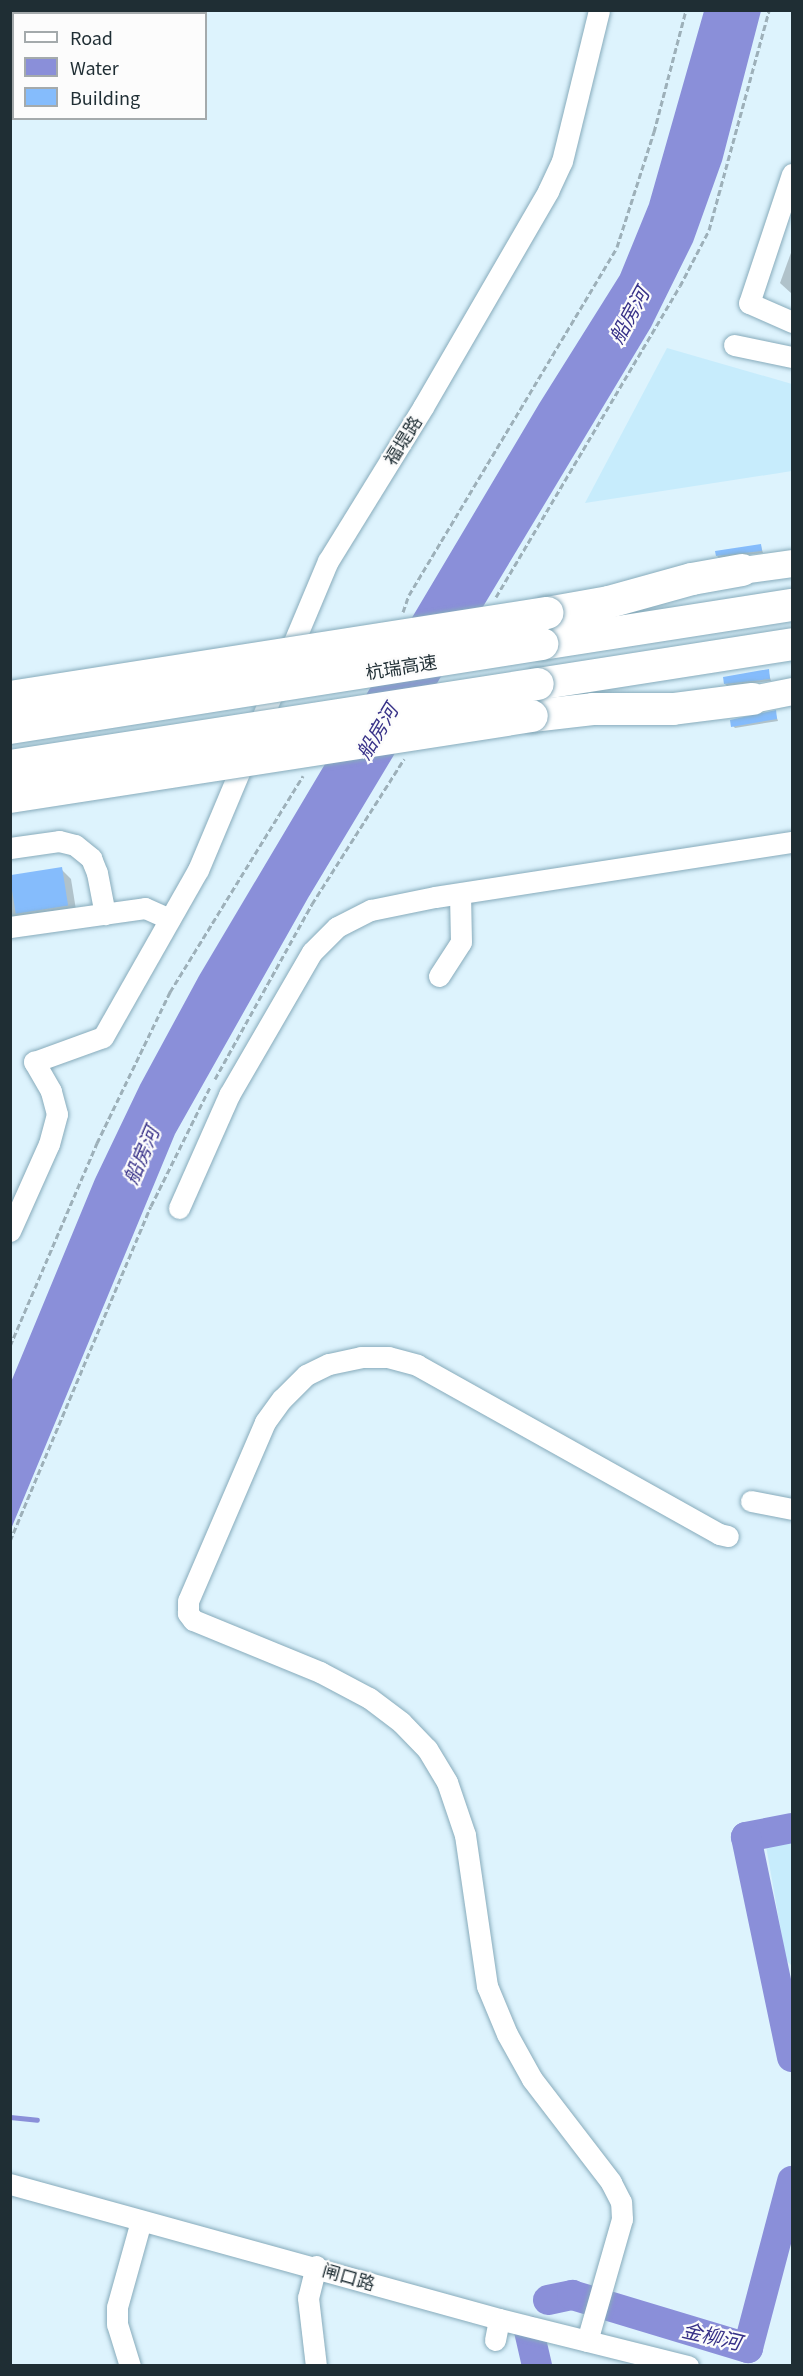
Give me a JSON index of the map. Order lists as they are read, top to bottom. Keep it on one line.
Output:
{"streets":{"highway":["杭瑞高速"],"street":["福堤路","闸口路"]},"water":["船房河","金柳河"],"legend":["Road","Water","Building"]}
